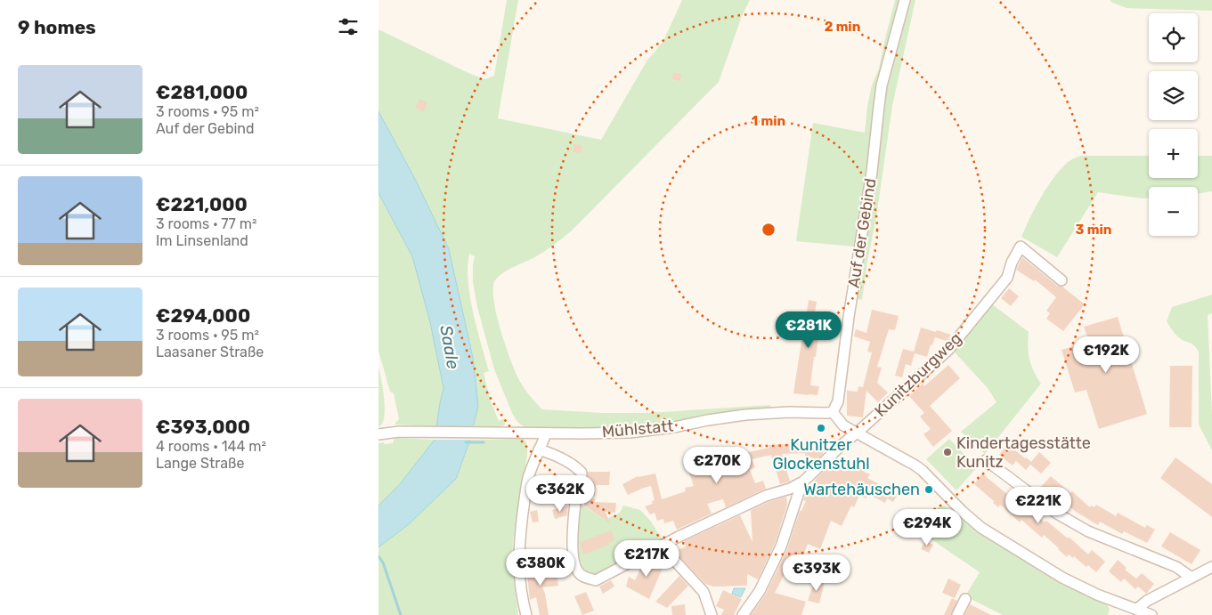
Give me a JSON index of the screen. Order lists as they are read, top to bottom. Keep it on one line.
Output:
{"streets":{"street":["Auf der Gebind","Kunitzburgweg","Mühlstatt"]},"crossings":[["Auf der Gebind","Mühlstatt"]],"water":["Saale"],"places":["Kunitzer Glockenstuhl","Kindertagesstätte Kunitz","Wartehäuschen"],"page":{"heading":"9 homes","map_buttons":["+","−"],"list":[{"name":"€281,000","note":"3 rooms · 95 m² · Auf der Gebind"},{"name":"€221,000","note":"3 rooms · 77 m² · Im Linsenland"},{"name":"€294,000","note":"3 rooms · 95 m² · Laasaner Straße"},{"name":"€393,000","note":"4 rooms · 144 m² · Lange Straße"}],"price":["€281K","€192K","€270K","€362K","€221K","€294K","€217K","€380K","€393K"]},"rings":["2 min","1 min","3 min"]}
